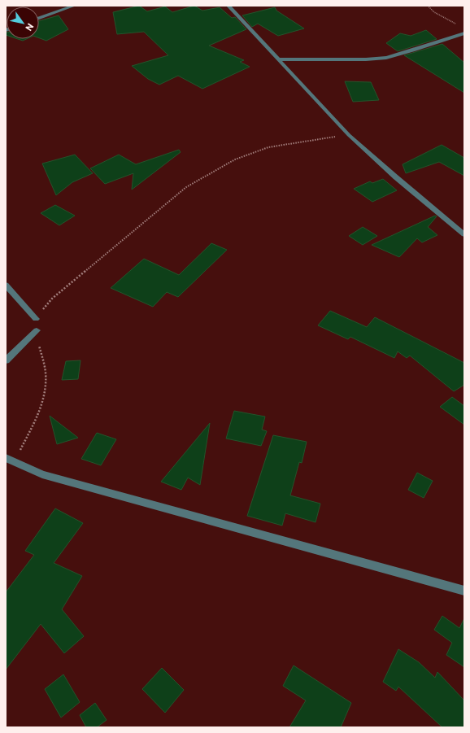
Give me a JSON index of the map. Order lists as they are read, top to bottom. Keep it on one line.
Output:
{"north":"bottom right"}
